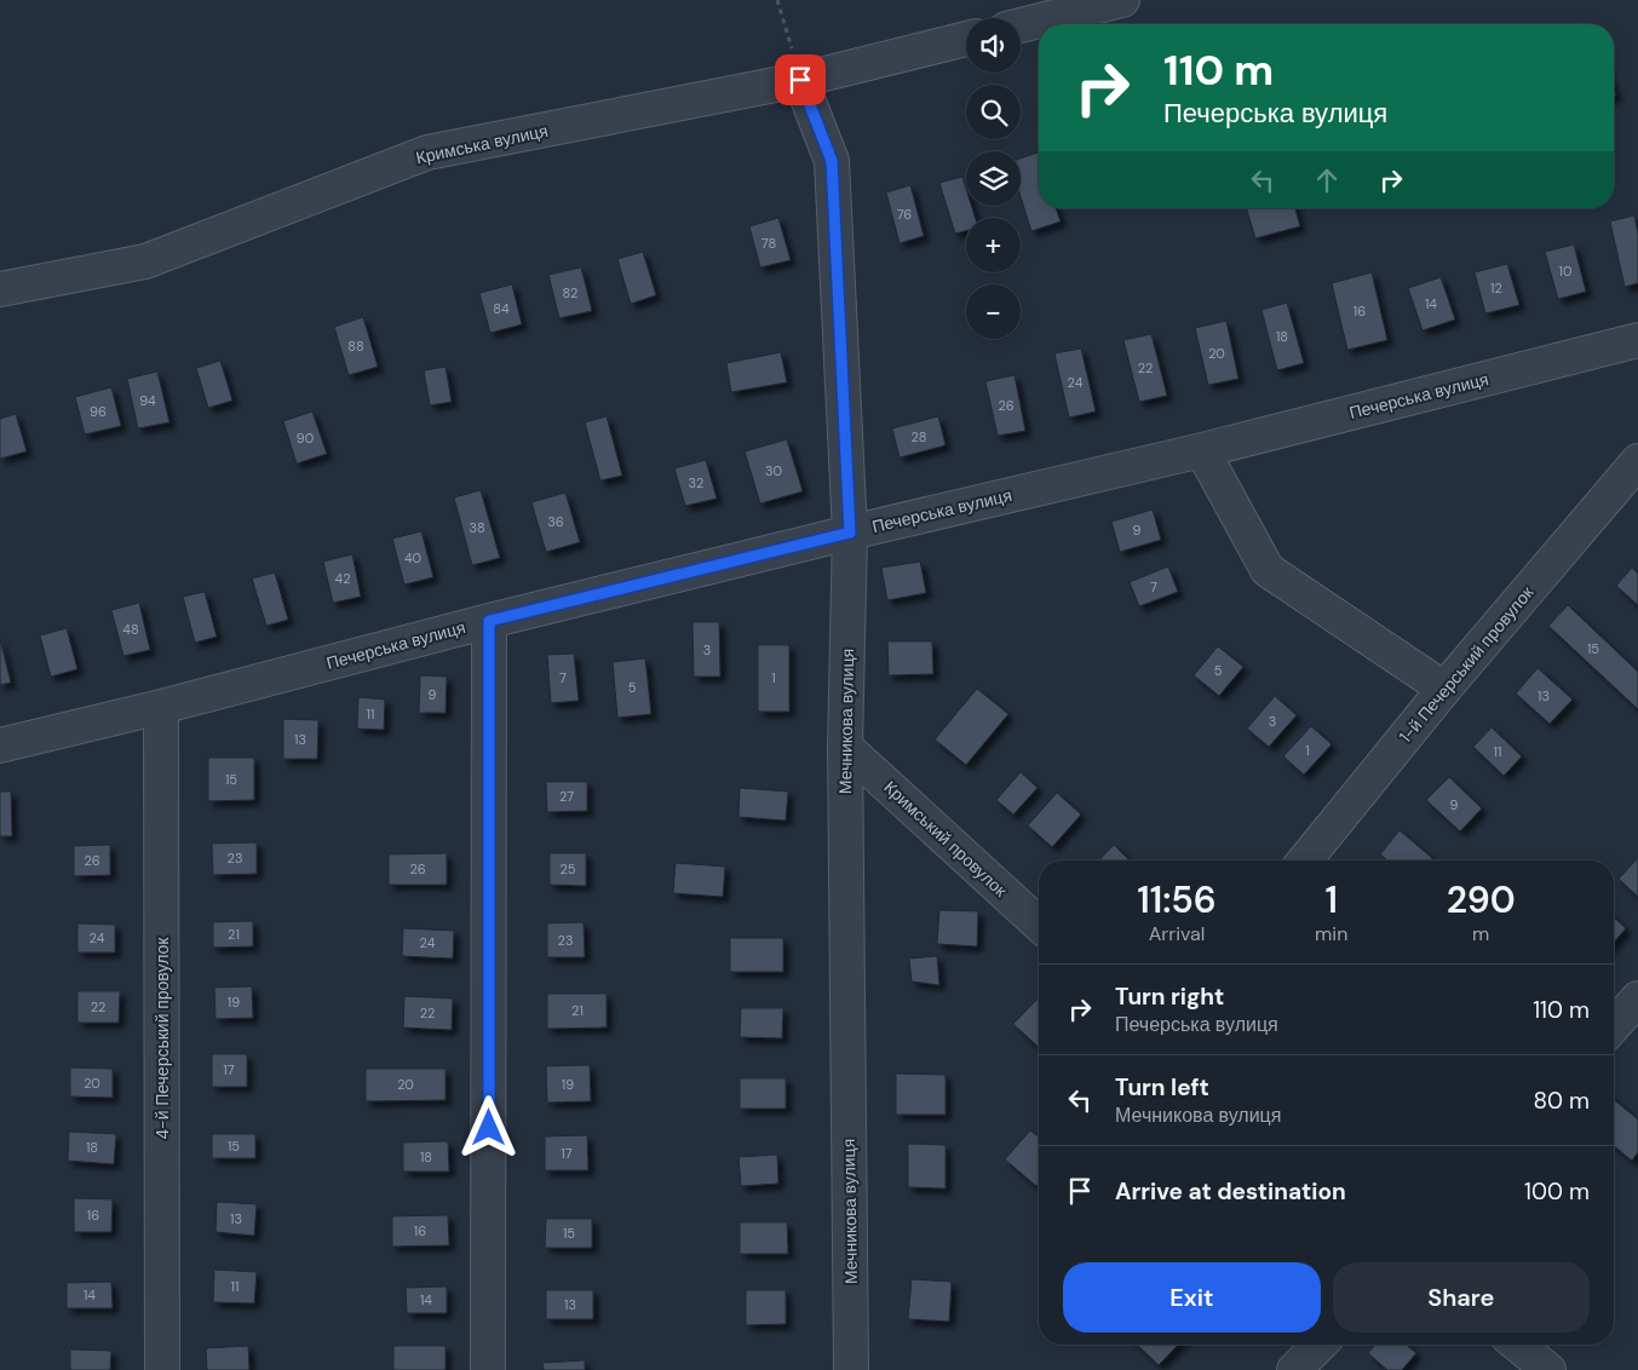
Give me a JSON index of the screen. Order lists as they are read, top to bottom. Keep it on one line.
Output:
{"streets":{"street":["Кримська вулиця","Печерська вулиця","1-й Печерський провулок","Мечникова вулиця","Кримський провулок","4-й Печерський провулок"]},"crossings":[["Кримська вулиця","Мечникова вулиця"],["Печерська вулиця","Мечникова вулиця"],["Печерська вулиця","4-й Печерський провулок"],["Мечникова вулиця","Кримський провулок"]],"house_numbers":["76","78","10","12","82","14","84","16","18","88","20","22","24","94","26","96","28","90","30","32","36","38","9","40","42","7","48","15","3","5","7","1","5","9","13","11","3","13","1","11","15","27","9","23","26","26","25","21","24","23","24","19","22","21","22","17","20","20","19","15","18","17","18","16","13","16","15","11","14","14","13"],"page":{"map_buttons":["+","−"],"turn":["110 m","Печерська вулиця"],"eta":["11:56","Arrival","1","min","290","m"],"list":[{"name":"Turn right","note":"Печерська вулиця","value":"110 m"},{"name":"Turn left","note":"Мечникова вулиця","value":"80 m"},{"name":"Arrive at destination","value":"100 m"}],"buttons":["Exit","Share"]}}
